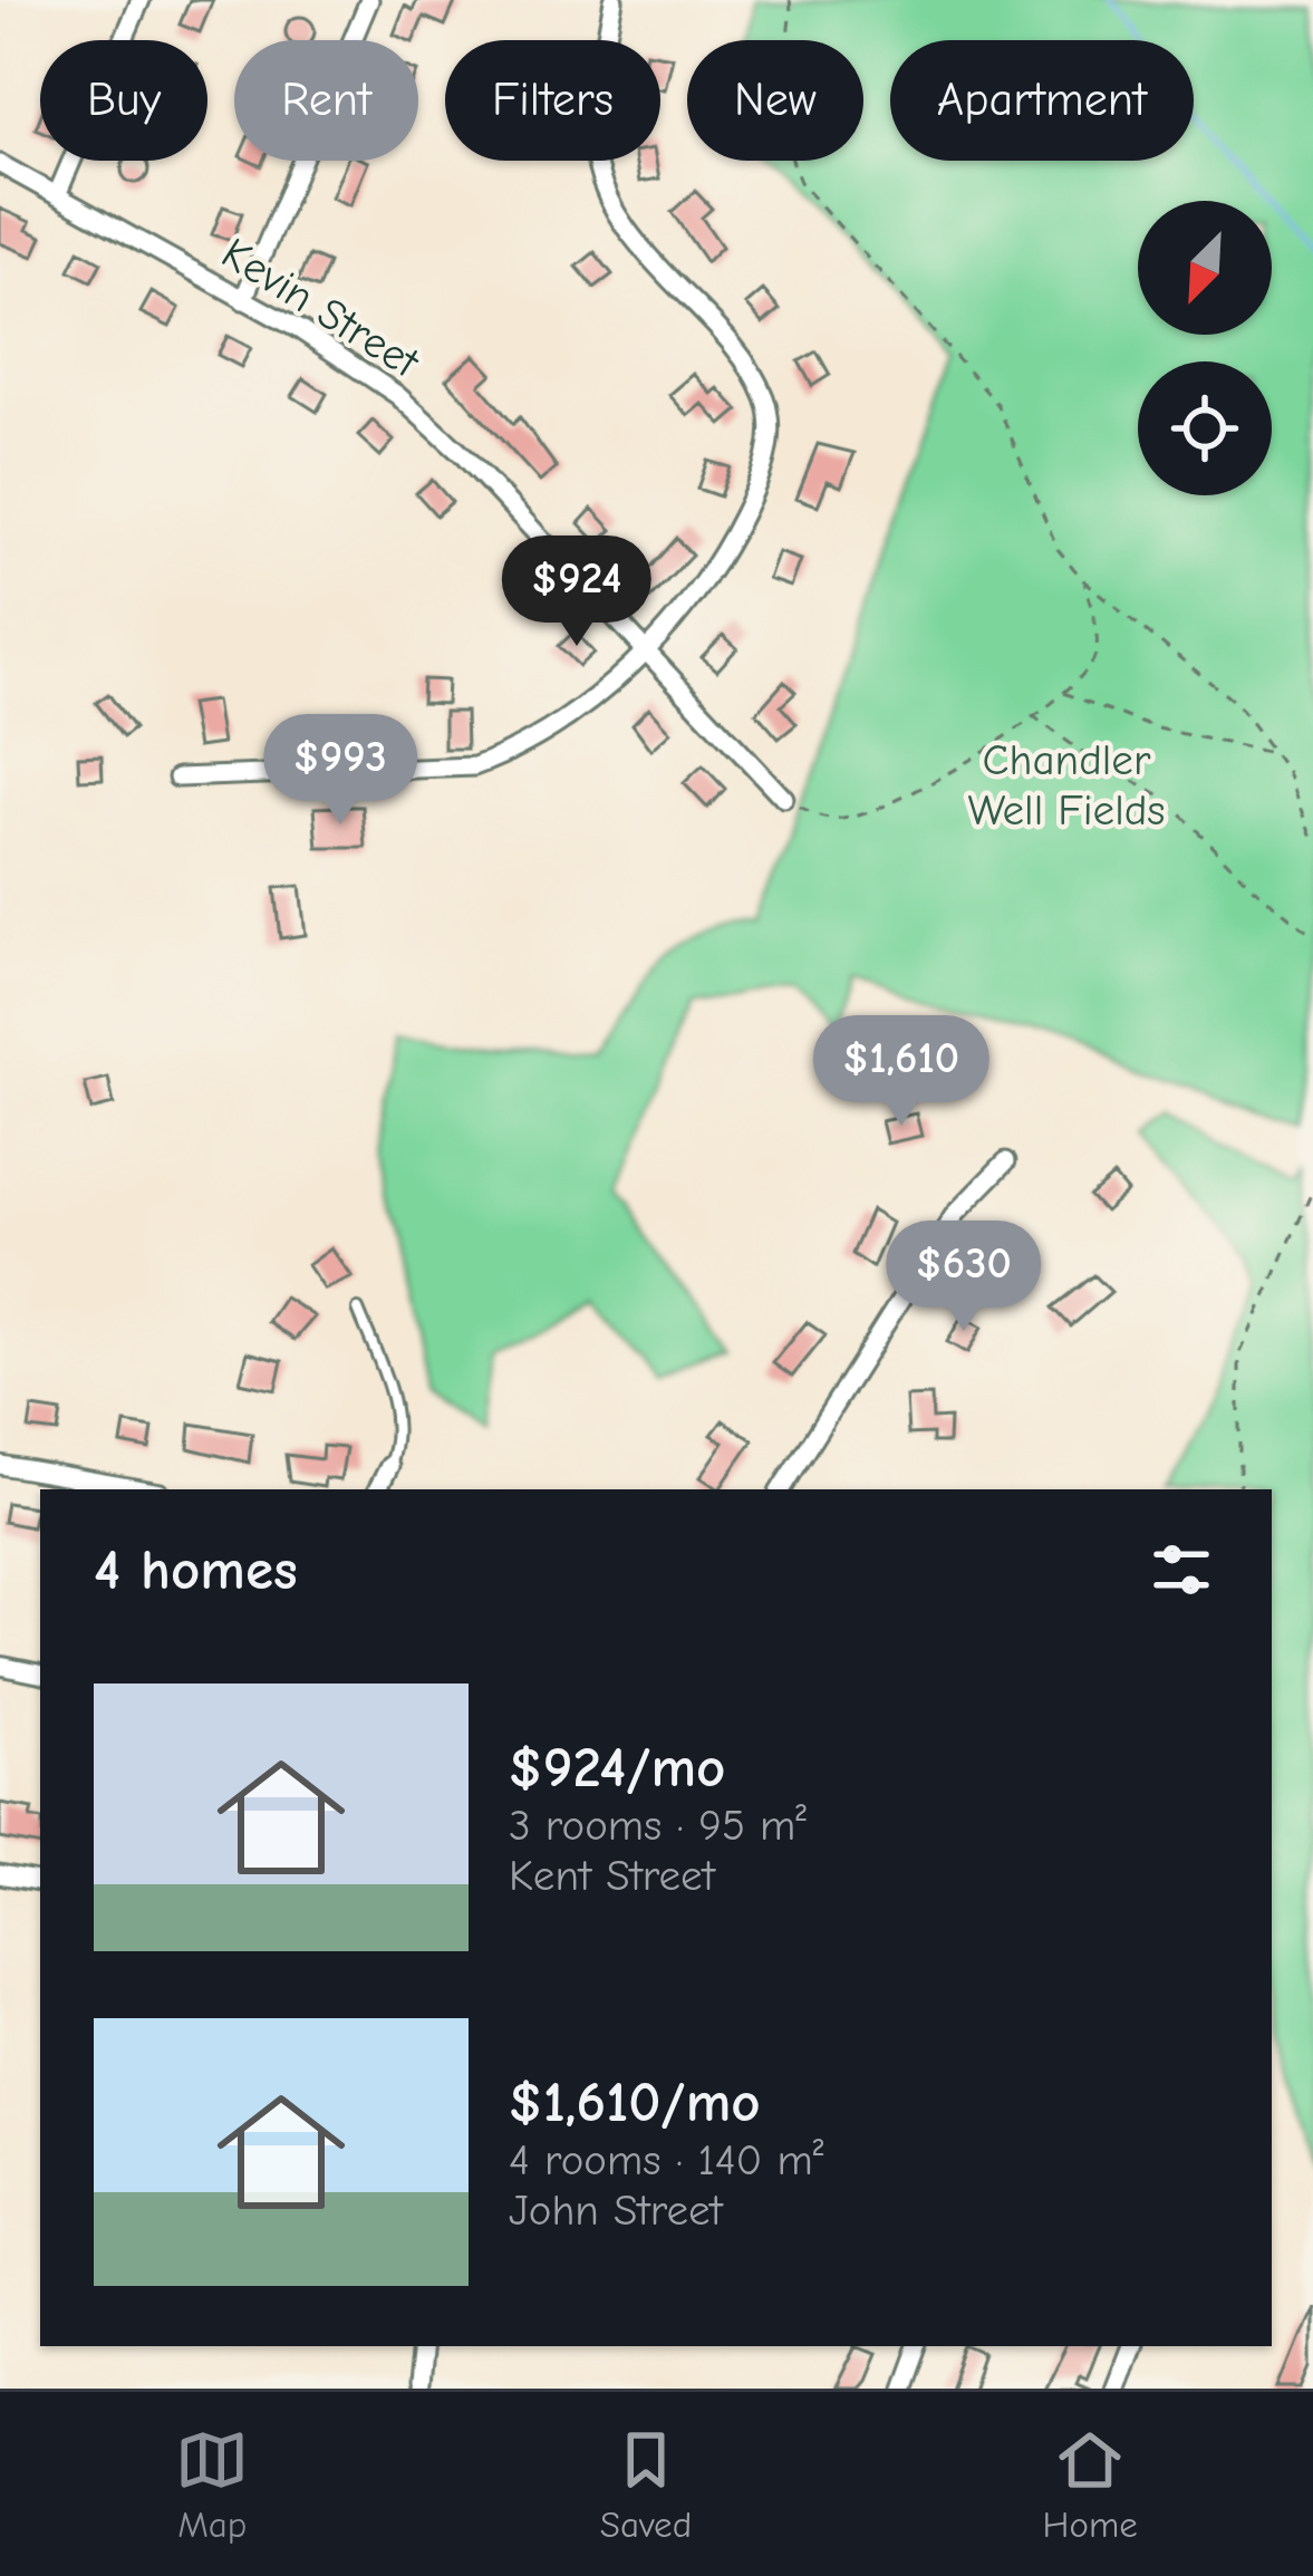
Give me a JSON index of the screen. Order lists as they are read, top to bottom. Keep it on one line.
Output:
{"streets":{"street":["Kevin Street"]},"parks":["Chandler Well Fields"],"north":"bottom left","page":{"chip":["Buy","Rent","Filters","New","Apartment"],"price":["$924","$993","$1,610","$630"],"heading":"4 homes","list":[{"name":"$924/mo","note":"3 rooms · 95 m² · Kent Street"},{"name":"$1,610/mo","note":"4 rooms · 140 m² · John Street"}],"tabs":["Map","Saved","Home"]}}
